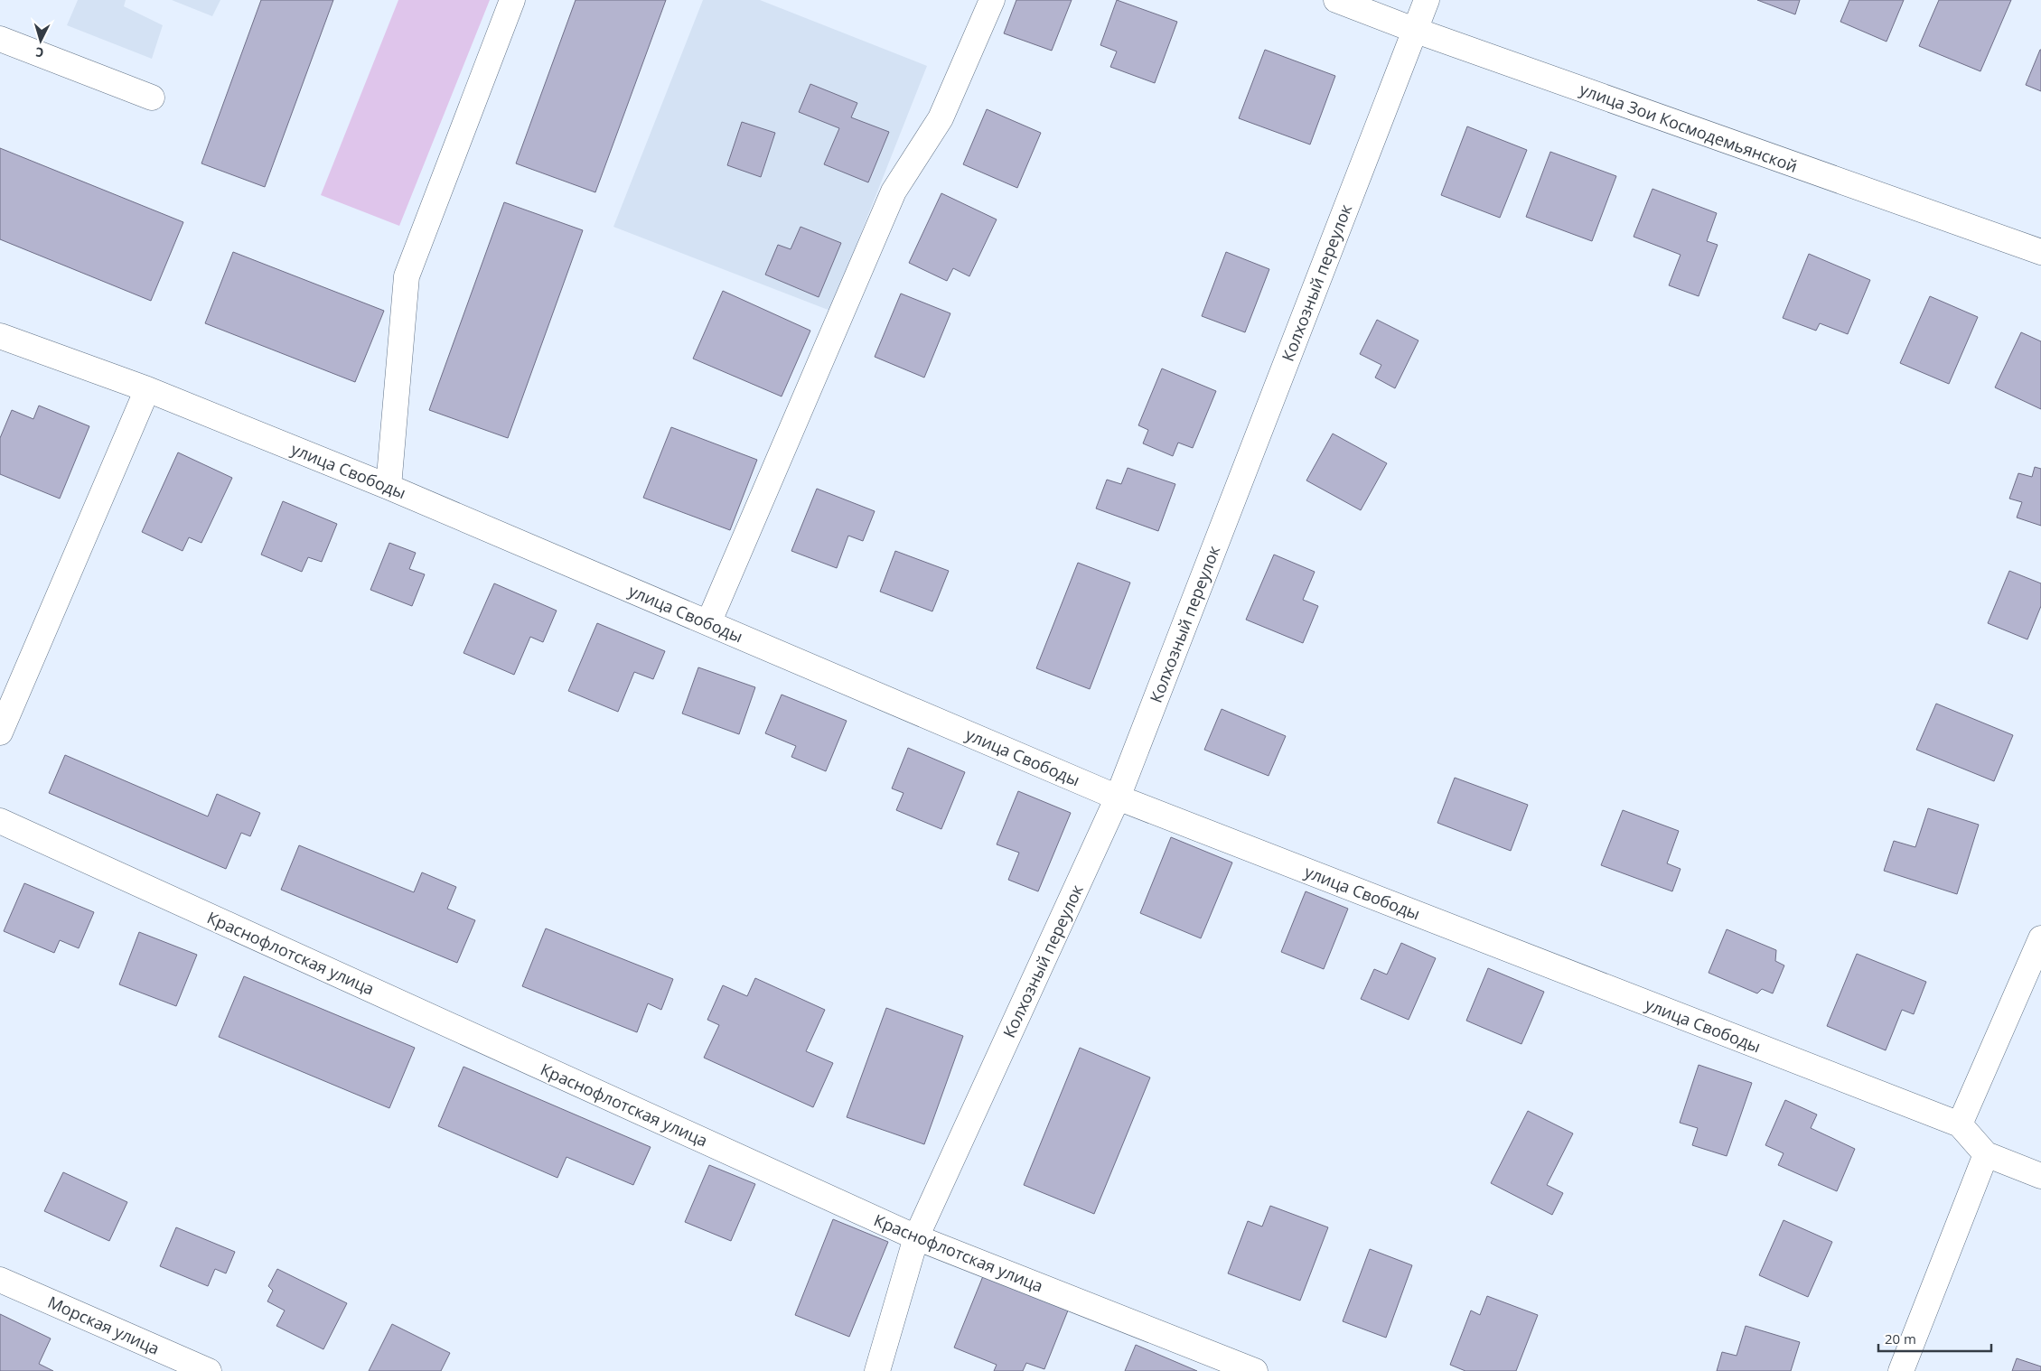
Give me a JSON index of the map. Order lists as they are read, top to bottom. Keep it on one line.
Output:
{"streets":{"street":["улица Зои Космодемьянской","Колхозный переулок","улица Свободы","Краснофлотская улица","Морская улица"]},"crossings":[["улица Зои Космодемьянской","Колхозный переулок"],["Колхозный переулок","улица Свободы"],["Колхозный переулок","Краснофлотская улица"]],"scale_bar":"20 m","north":"bottom"}
